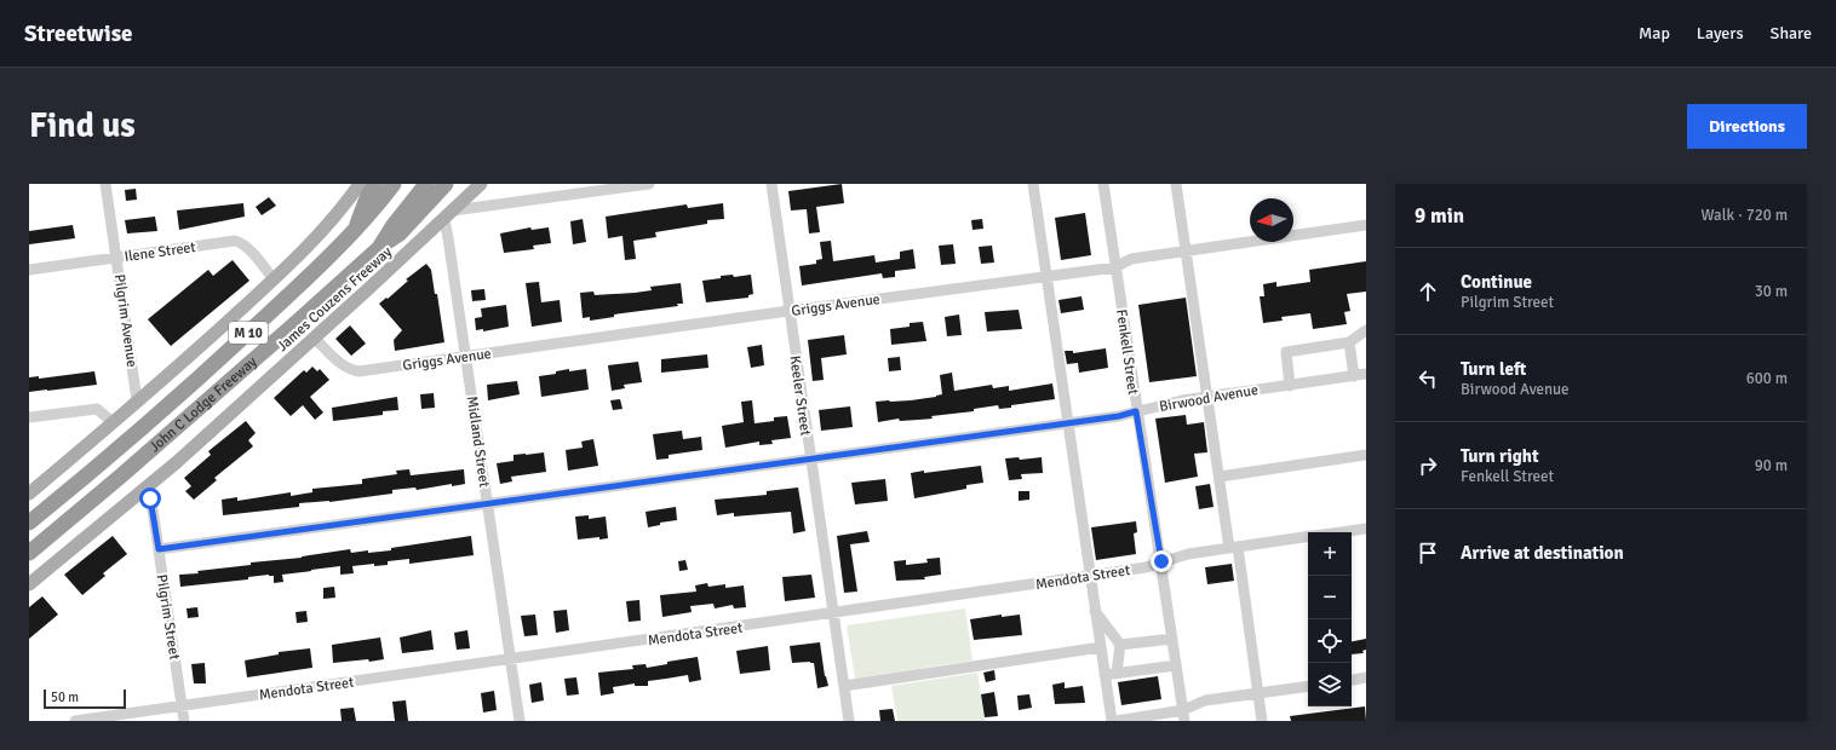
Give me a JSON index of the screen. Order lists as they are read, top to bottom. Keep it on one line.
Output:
{"streets":{"highway":["M 10","John C Lodge Freeway"],"main road":["James Couzens Freeway"],"street":["Ilene Street","Griggs Avenue","Pilgrim Avenue","Fenkell Street","Keeler Street","Birwood Avenue","Midland Street","Mendota Street","Pilgrim Street"]},"crossings":[["Ilene Street","Pilgrim Avenue"],["James Couzens Freeway","Griggs Avenue"],["James Couzens Freeway","Midland Street"],["James Couzens Freeway","Pilgrim Street"],["Griggs Avenue","Fenkell Street"],["Griggs Avenue","Keeler Street"],["Griggs Avenue","Midland Street"],["Fenkell Street","Birwood Avenue"],["Fenkell Street","Mendota Street"],["Keeler Street","Birwood Avenue"],["Keeler Street","Mendota Street"],["Birwood Avenue","Midland Street"],["Birwood Avenue","Pilgrim Street"],["Midland Street","Mendota Street"],["Mendota Street","Pilgrim Street"]],"scale_bar":"50 m","north":"left","page":{"header":"Streetwise","nav":["Map","Layers","Share"],"buttons":"Directions","title":"Find us","heading":["9 min","Walk · 720 m"],"list":[["Continue","Pilgrim Street","30 m"],["Turn left","Birwood Avenue","600 m"],["Turn right","Fenkell Street","90 m"],"Arrive at destination"],"map_buttons":["+","−"],"scale":"50 m"}}
